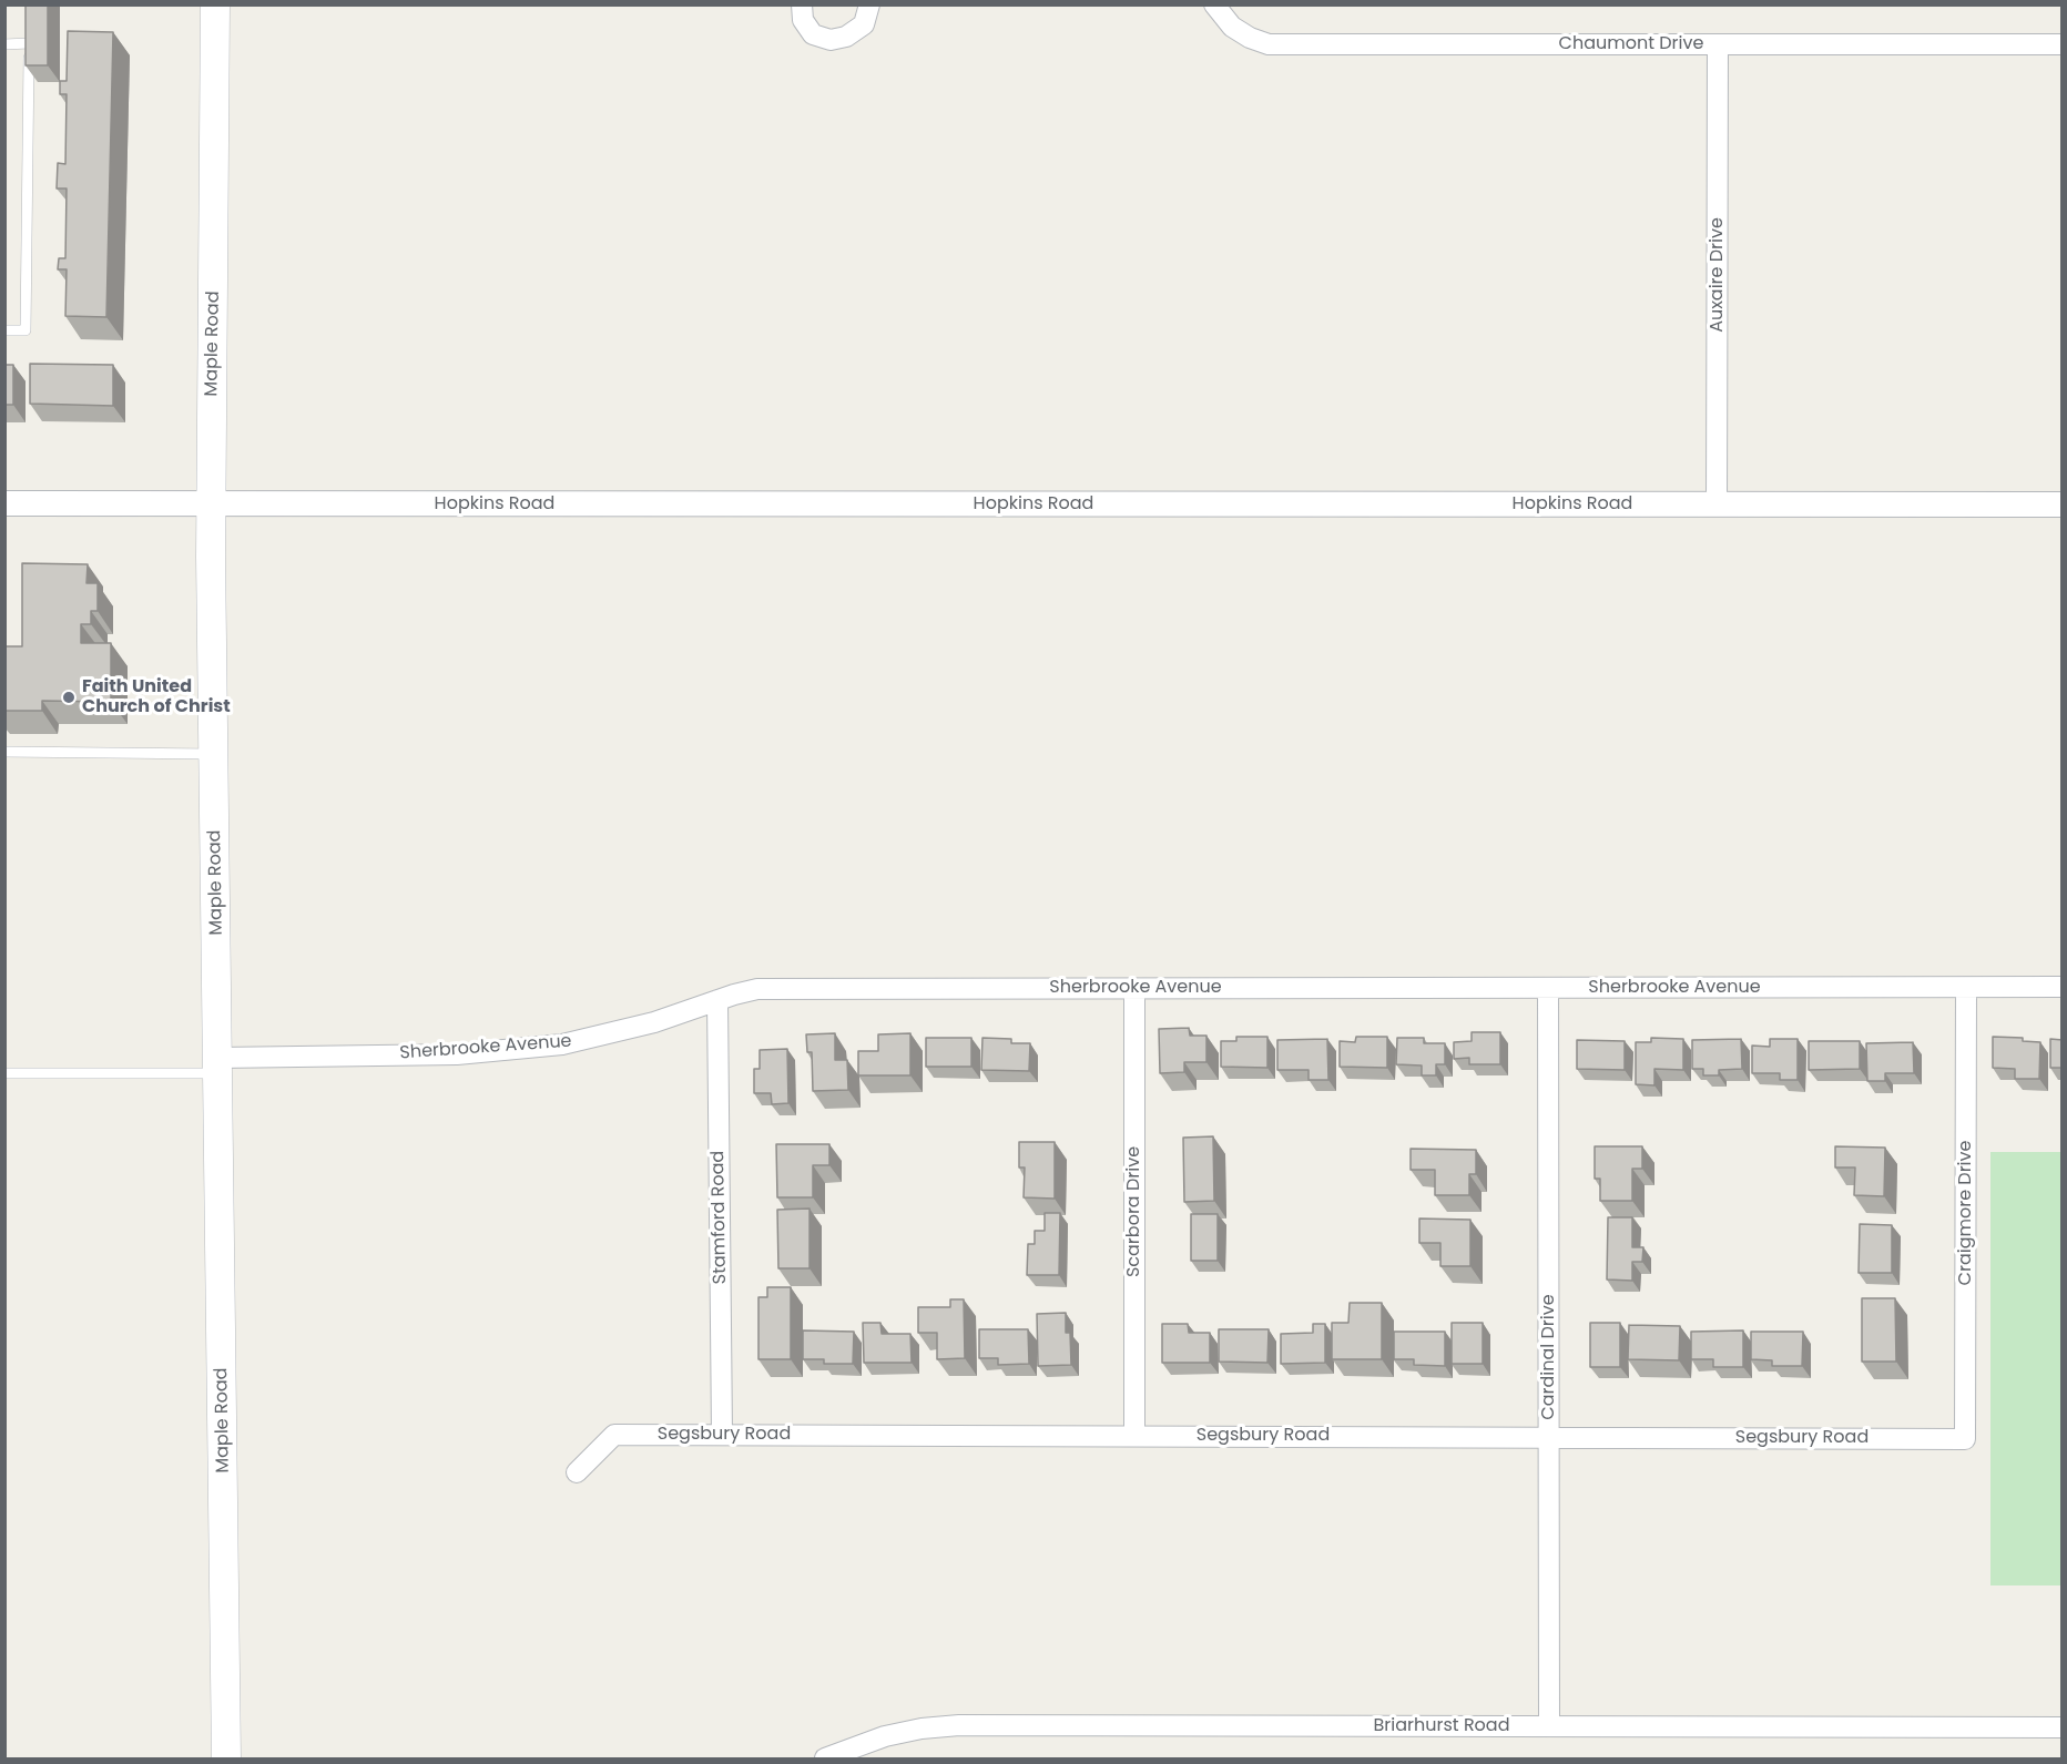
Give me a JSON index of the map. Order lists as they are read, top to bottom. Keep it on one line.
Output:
{"streets":{"main road":["Maple Road"],"street":["Chaumont Drive","Auxaire Drive","Hopkins Road","Sherbrooke Avenue","Scarbora Drive","Craigmore Drive","Stamford Road","Cardinal Drive","Segsbury Road","Briarhurst Road"]},"crossings":[["Chaumont Drive","Auxaire Drive"],["Auxaire Drive","Hopkins Road"],["Maple Road","Hopkins Road"],["Maple Road","Sherbrooke Avenue"],["Sherbrooke Avenue","Scarbora Drive"],["Sherbrooke Avenue","Craigmore Drive"],["Sherbrooke Avenue","Stamford Road"],["Sherbrooke Avenue","Cardinal Drive"],["Scarbora Drive","Segsbury Road"],["Craigmore Drive","Segsbury Road"],["Stamford Road","Segsbury Road"],["Cardinal Drive","Segsbury Road"],["Cardinal Drive","Briarhurst Road"]],"places":["Faith United Church of Christ"]}
